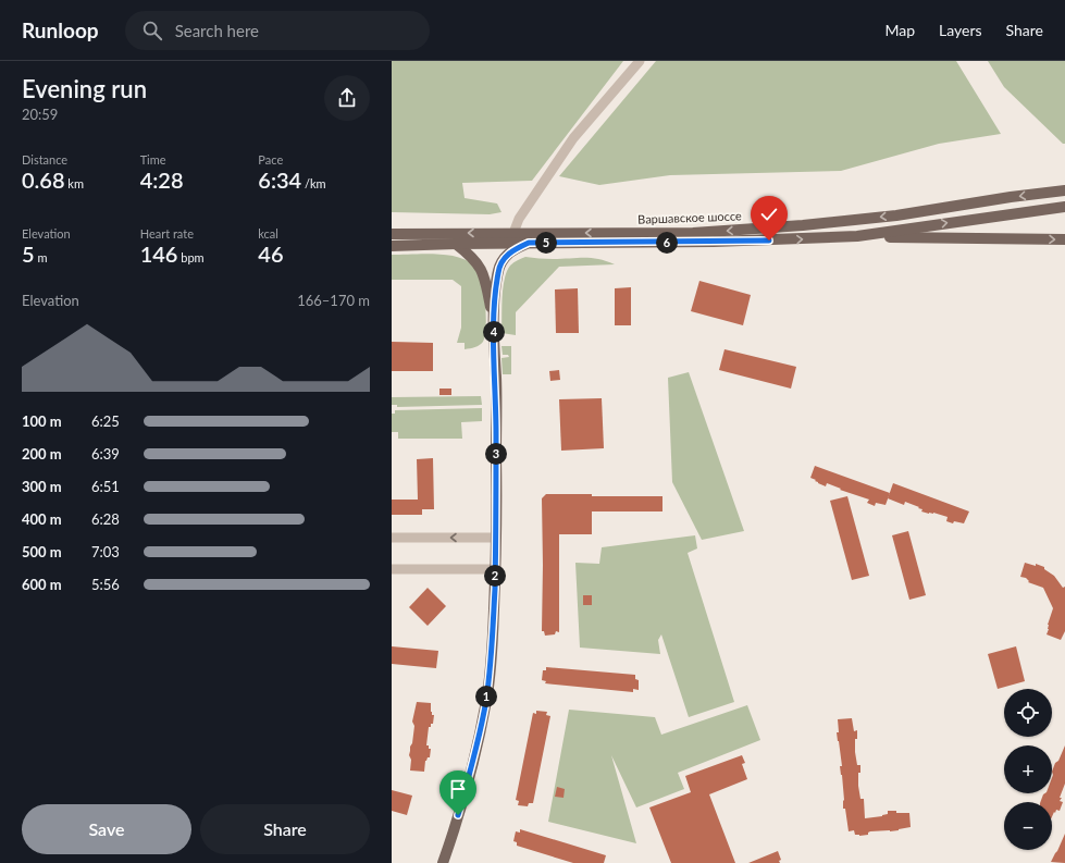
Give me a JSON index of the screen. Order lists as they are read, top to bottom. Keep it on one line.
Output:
{"streets":{"main road":["Варшавское шоссе"]},"page":{"header":"Runloop","search":"Search here","nav":["Map","Layers","Share"],"heading":["Evening run","20:59"],"stats":[["Distance","0.68 km"],["Time","4:28"],["Pace","6:34 /km"],["Elevation","5 m"],["Heart rate","146 bpm"],["kcal","46"]],"pins":["5","6","4","3","2","1"],"chart":["Elevation","166–170 m"],"list":[{"name":"100 m","note":"6:25"},{"name":"200 m","note":"6:39"},{"name":"300 m","note":"6:51"},{"name":"400 m","note":"6:28"},{"name":"500 m","note":"7:03"},{"name":"600 m","note":"5:56"}],"map_buttons":["+","−"],"buttons":["Save","Share"]}}
